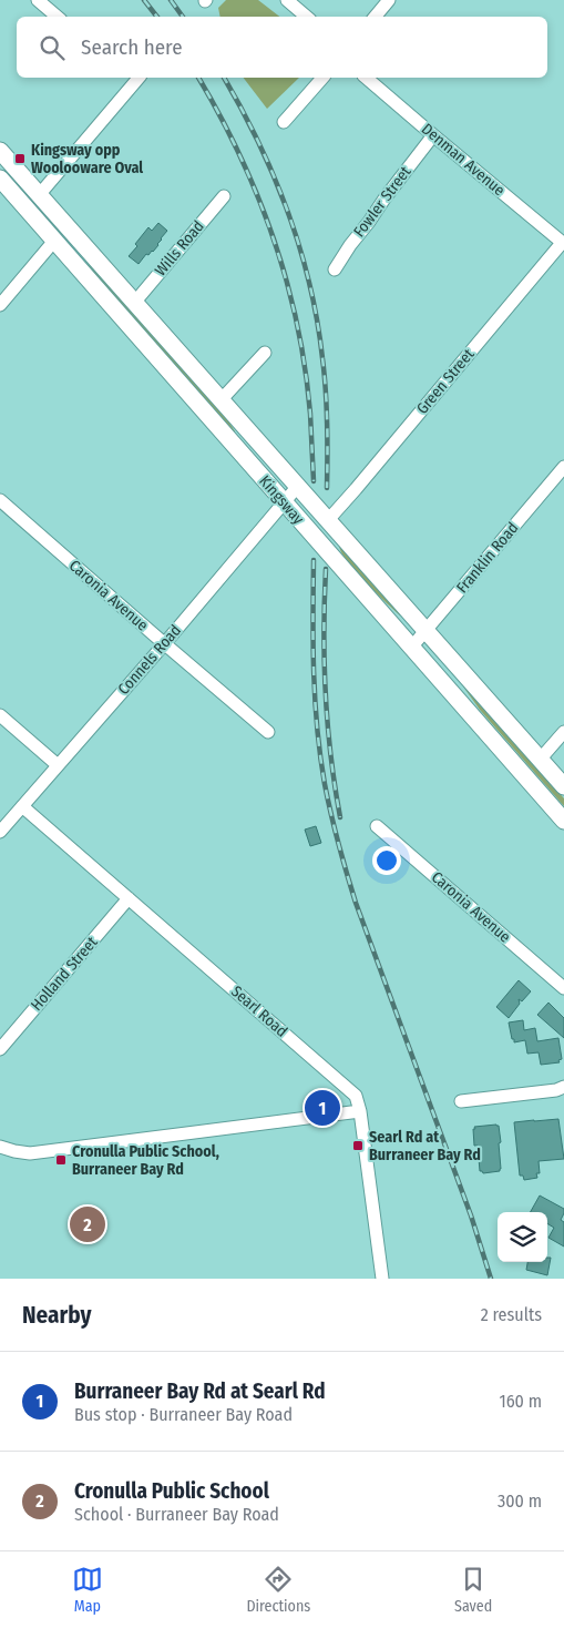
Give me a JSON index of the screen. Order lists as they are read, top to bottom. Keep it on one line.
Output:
{"streets":{"main road":["Kingsway"],"street":["Denman Avenue","Fowler Street","Wills Road","Green Street","Franklin Road","Caronia Avenue","Connels Road","Holland Street","Searl Road"]},"crossings":[["Denman Avenue","Fowler Street"],["Denman Avenue","Green Street"],["Wills Road","Kingsway"],["Green Street","Kingsway"],["Kingsway","Franklin Road"],["Kingsway","Connels Road"],["Caronia Avenue","Connels Road"],["Connels Road","Searl Road"],["Holland Street","Searl Road"]],"places":{"transit":["Kingsway opp Woolooware Oval","Searl Rd at Burraneer Bay Rd","Cronulla Public School, Burraneer Bay Rd"]},"page":{"search":"Search here","pins":["1","2"],"heading":["Nearby","2 results"],"list":[{"mark":"1","name":"Burraneer Bay Rd at Searl Rd","note":"Bus stop · Burraneer Bay Road","value":"160 m"},{"mark":"2","name":"Cronulla Public School","note":"School · Burraneer Bay Road","value":"300 m"}],"nav":["Map","Directions","Saved"]}}
